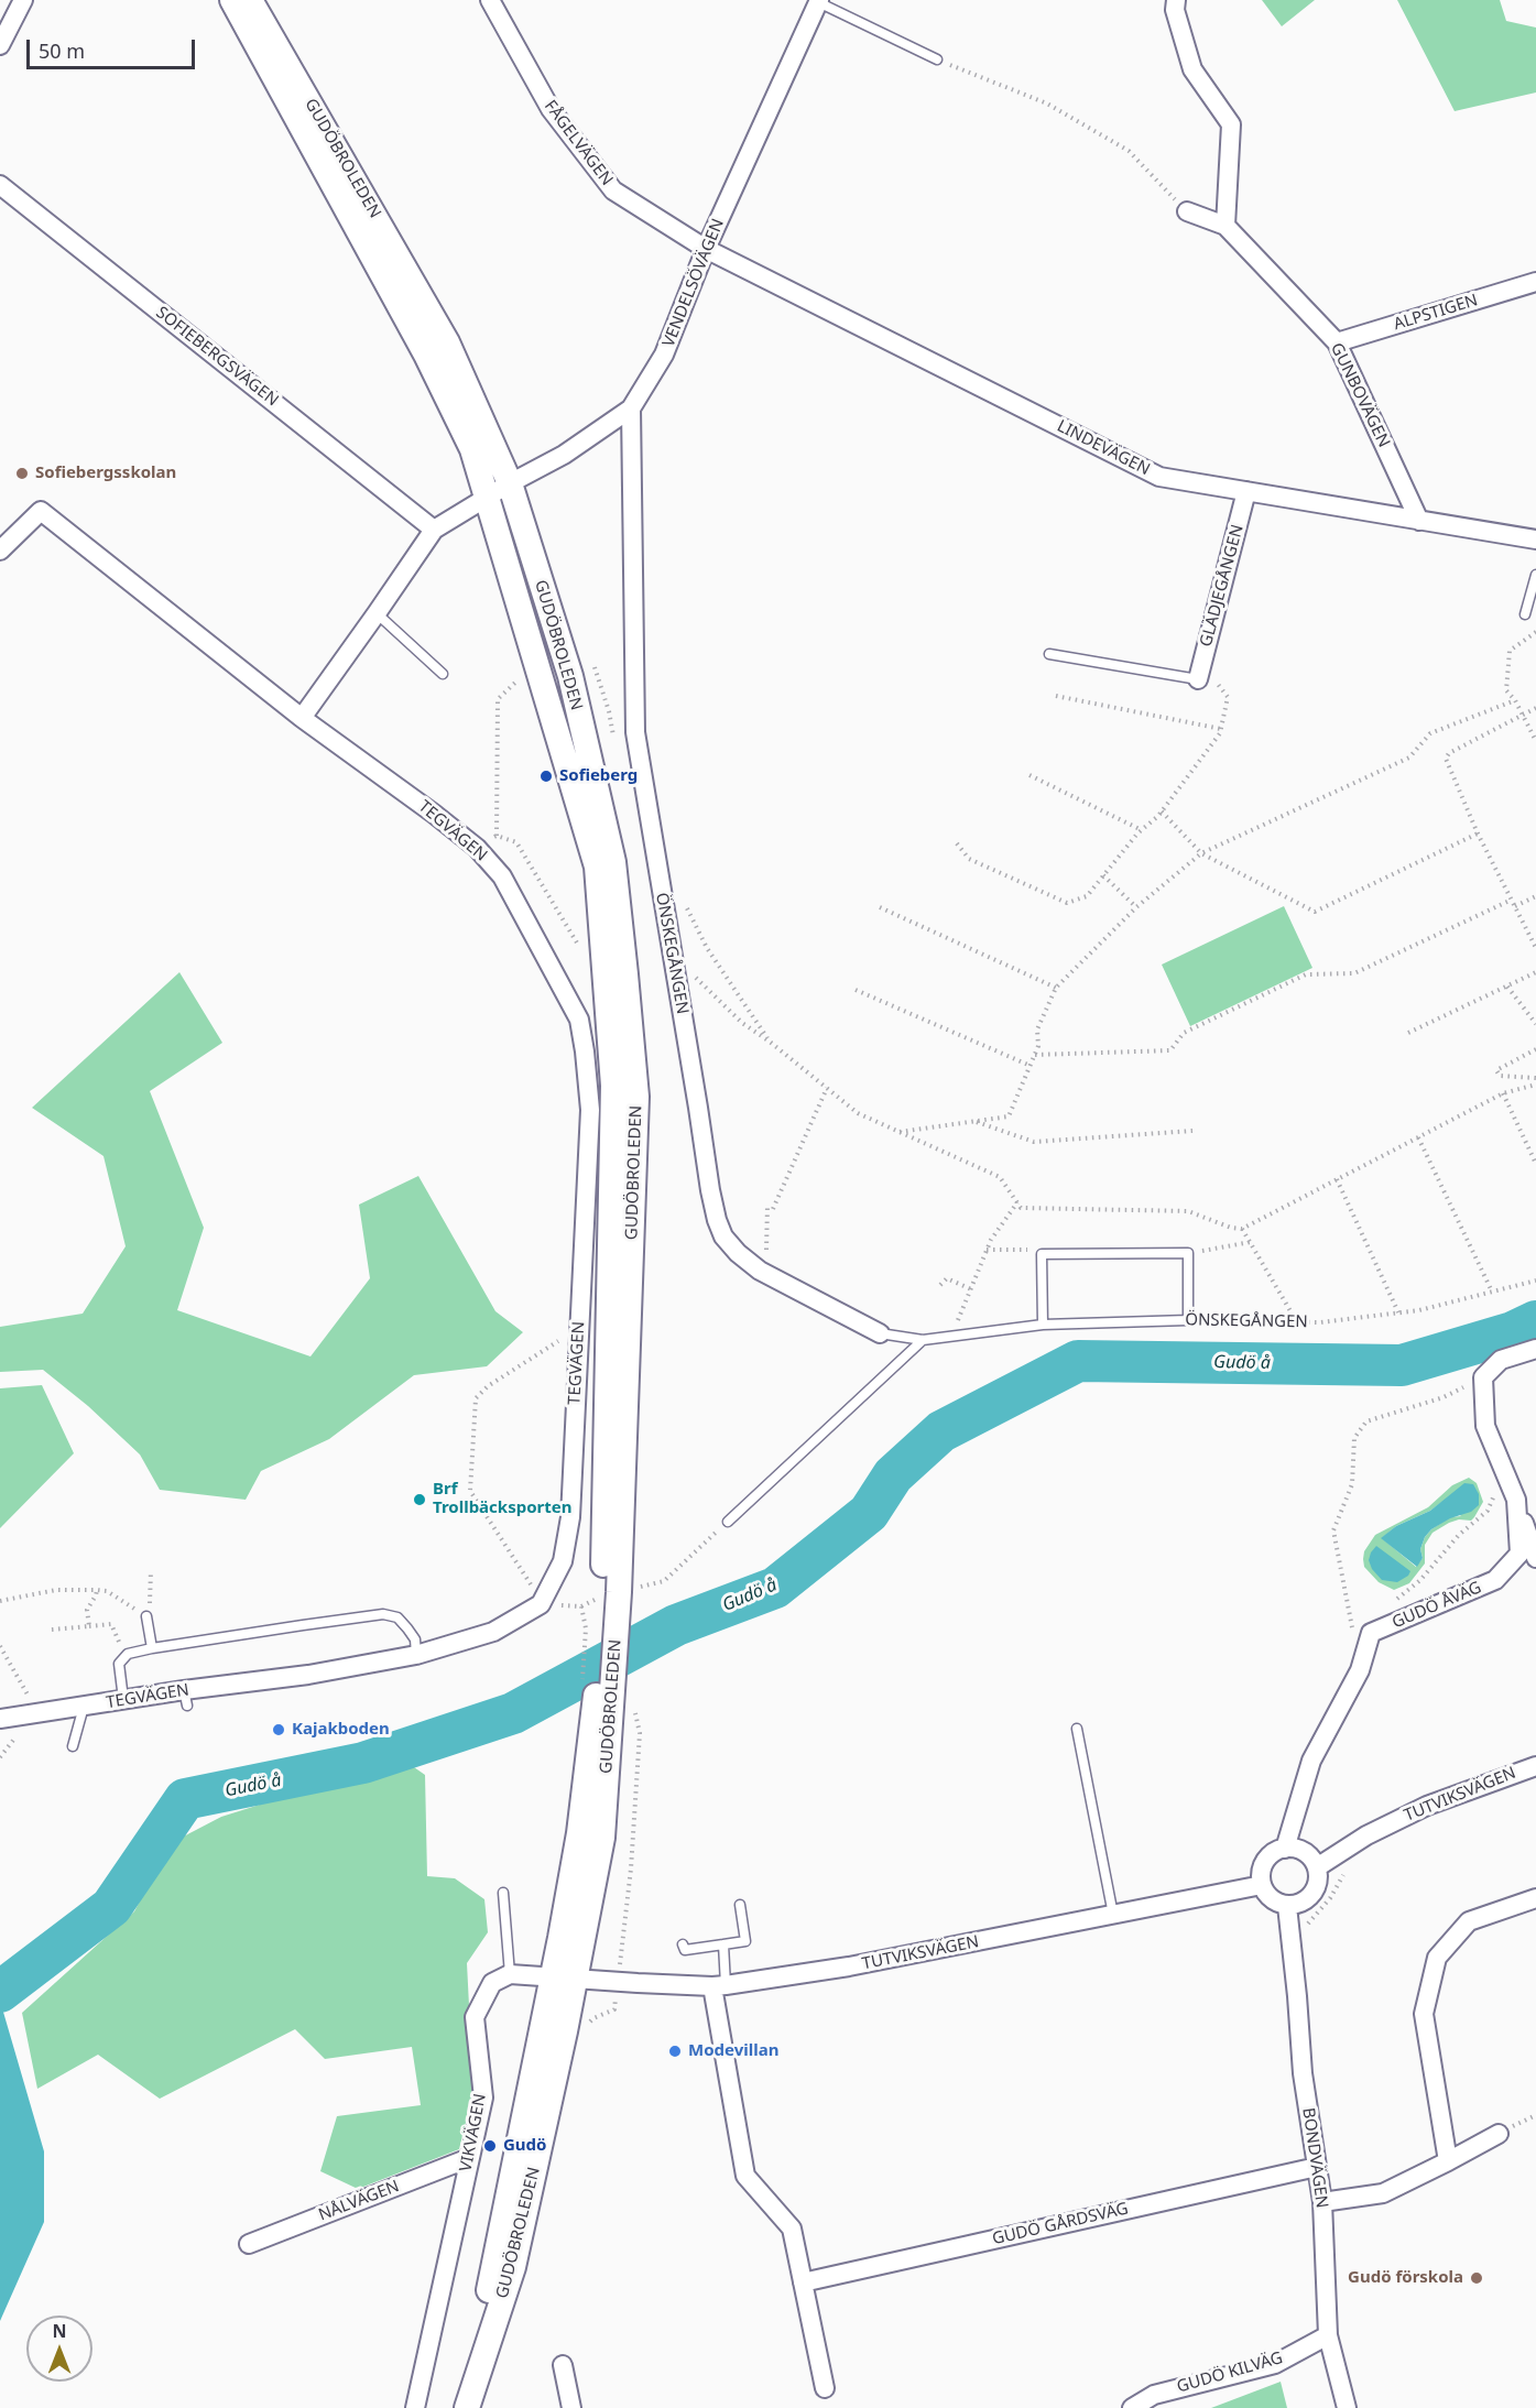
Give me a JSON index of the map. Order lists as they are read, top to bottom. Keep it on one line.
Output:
{"streets":{"main road":["GUDÖBROLEDEN"],"street":["FÅGELVÄGEN","VENDELSÖVÄGEN","ALPSTIGEN","SOFIEBERGSVÄGEN","GUNBOVÄGEN","LINDEVÄGEN","GLÄDJEGÅNGEN","TEGVÄGEN","ÖNSKEGÅNGEN","GUDÖ ÅVÄG","TUTVIKSVÄGEN","VIKVÄGEN","BONDVÄGEN","NÅLVÄGEN","GUDÖ GÅRDSVÄG","GUDÖ KILVÄG"]},"crossings":[["FÅGELVÄGEN","VENDELSÖVÄGEN"],["FÅGELVÄGEN","LINDEVÄGEN"],["GUDÖBROLEDEN","VENDELSÖVÄGEN"],["GUDÖBROLEDEN","TUTVIKSVÄGEN"],["VENDELSÖVÄGEN","LINDEVÄGEN"],["VENDELSÖVÄGEN","ÖNSKEGÅNGEN"],["ALPSTIGEN","GUNBOVÄGEN"],["GUNBOVÄGEN","LINDEVÄGEN"],["LINDEVÄGEN","GLÄDJEGÅNGEN"],["GUDÖ ÅVÄG","TUTVIKSVÄGEN"],["GUDÖ ÅVÄG","BONDVÄGEN"],["TUTVIKSVÄGEN","BONDVÄGEN"],["VIKVÄGEN","NÅLVÄGEN"],["BONDVÄGEN","GUDÖ GÅRDSVÄG"],["BONDVÄGEN","GUDÖ KILVÄG"]],"water":["Gudö å"],"places":["Sofiebergsskolan","Sofieberg","Brf Trollbäcksporten","Kajakboden","Modevillan","Gudö","Gudö förskola"],"scale_bar":"50 m","north":"top"}
